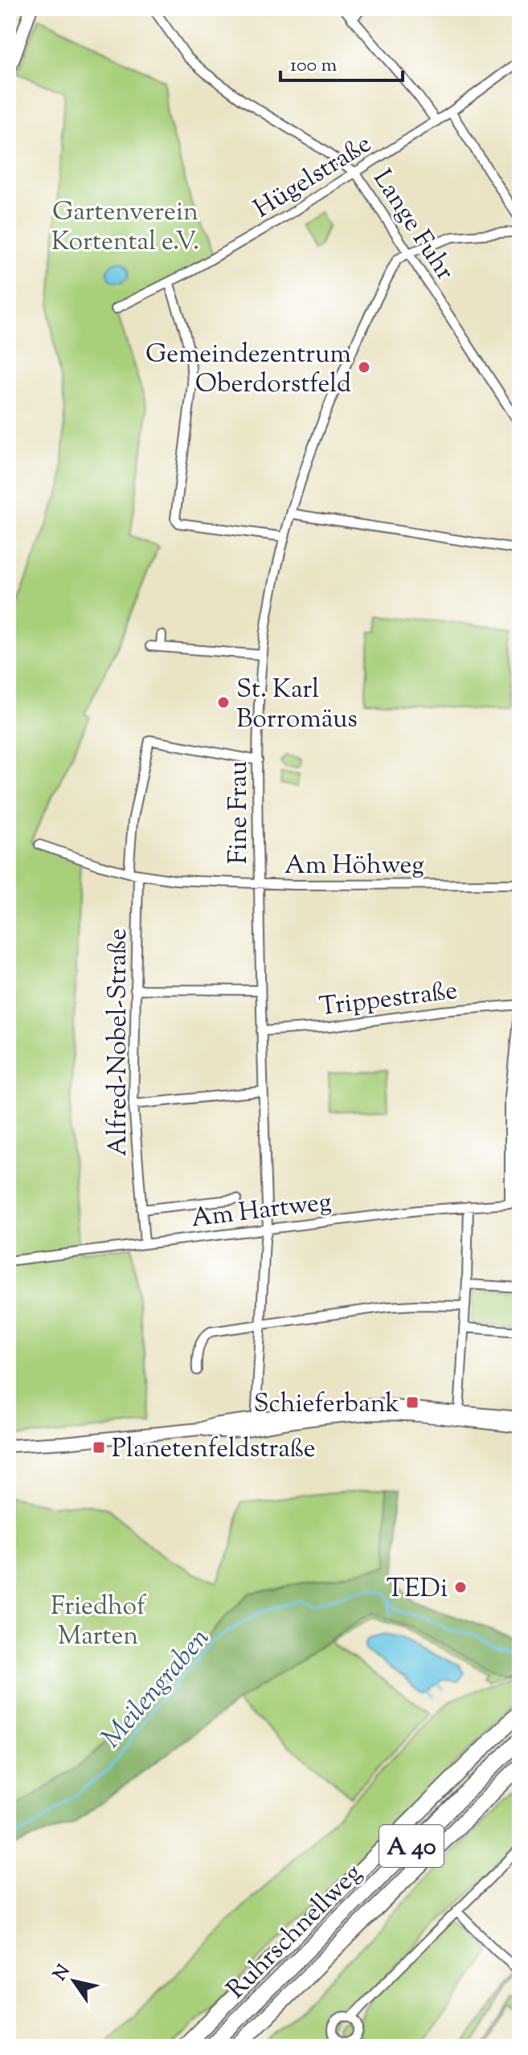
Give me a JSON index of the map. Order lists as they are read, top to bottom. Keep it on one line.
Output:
{"streets":{"highway":["A 40","Ruhrschnellweg"],"street":["Hügelstraße","Lange Fuhr","Fine Frau","Am Höhweg","Trippestraße","Alfred-Nobel-Straße","Am Hartweg"]},"crossings":[["Hügelstraße","Lange Fuhr"],["Lange Fuhr","Fine Frau"],["Fine Frau","Am Höhweg"],["Fine Frau","Trippestraße"],["Fine Frau","Am Hartweg"],["Am Höhweg","Alfred-Nobel-Straße"],["Alfred-Nobel-Straße","Am Hartweg"]],"water":["Meilengraben"],"parks":["Gartenverein Kortental e.V.","Friedhof Marten"],"places":{"other":["Gemeindezentrum Oberdorstfeld","St. Karl Borromäus","TEDi"],"transit":["Schieferbank","Planetenfeldstraße"]},"scale_bar":"100 m","north":"top left"}
